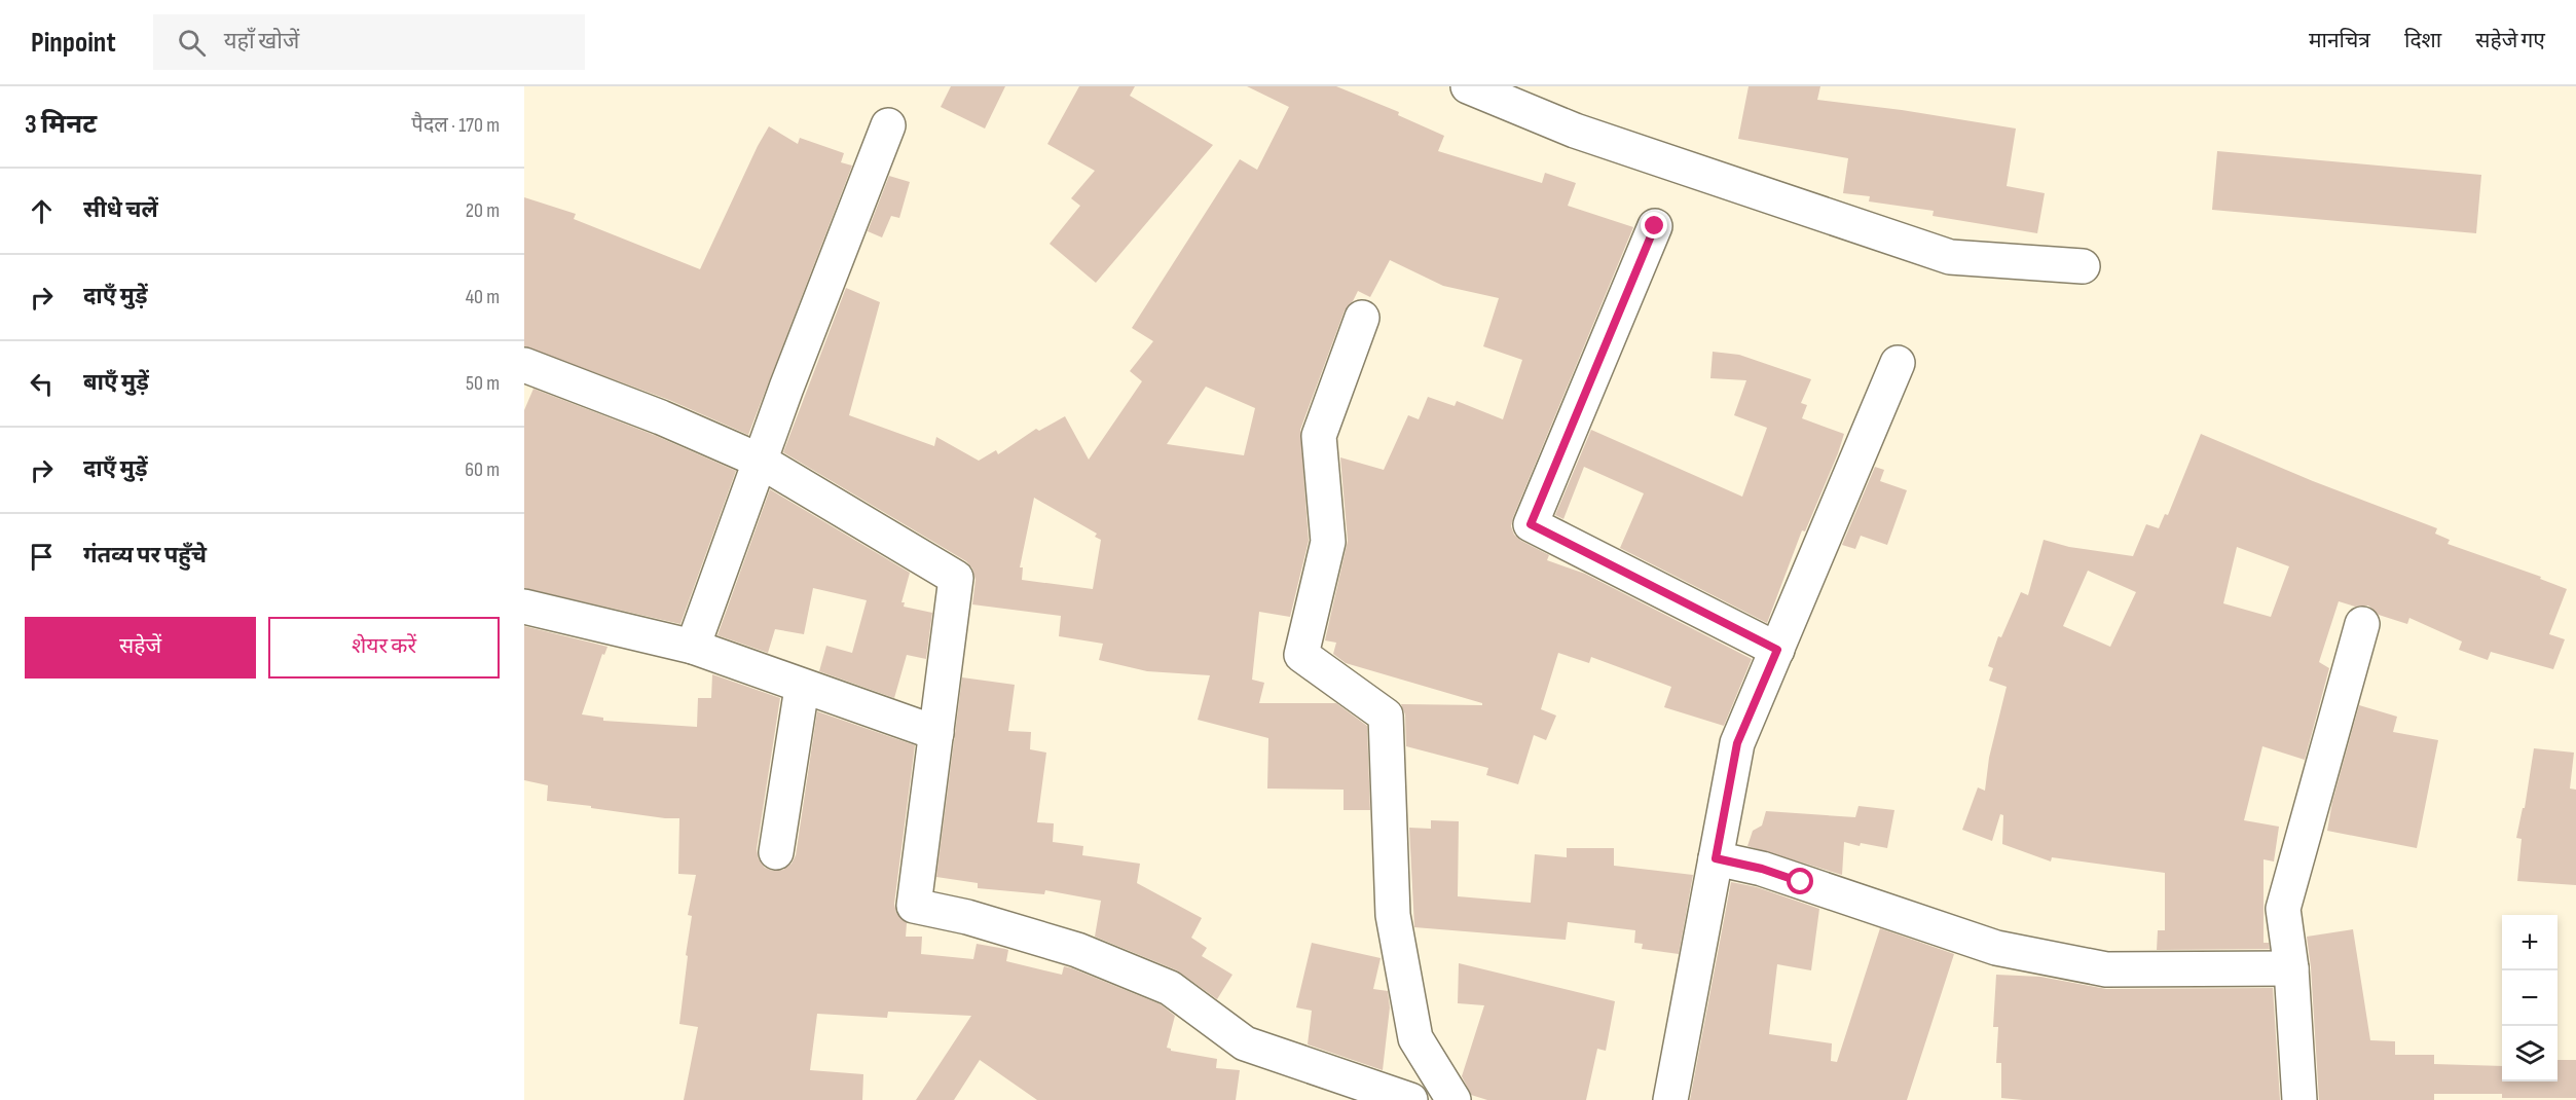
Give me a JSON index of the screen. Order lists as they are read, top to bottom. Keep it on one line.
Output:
{"page":{"header":"Pinpoint","search":"यहाँ खोजें","nav":["मानचित्र","दिशा","सहेजे गए"],"heading":["3 मिनट","पैदल · 170 m"],"list":[["सीधे चलें","20 m"],["दाएँ मुड़ें","40 m"],["बाएँ मुड़ें","50 m"],["दाएँ मुड़ें","60 m"],"गंतव्य पर पहुँचे"],"buttons":["सहेजें","शेयर करें"],"map_buttons":["+","−"]}}
